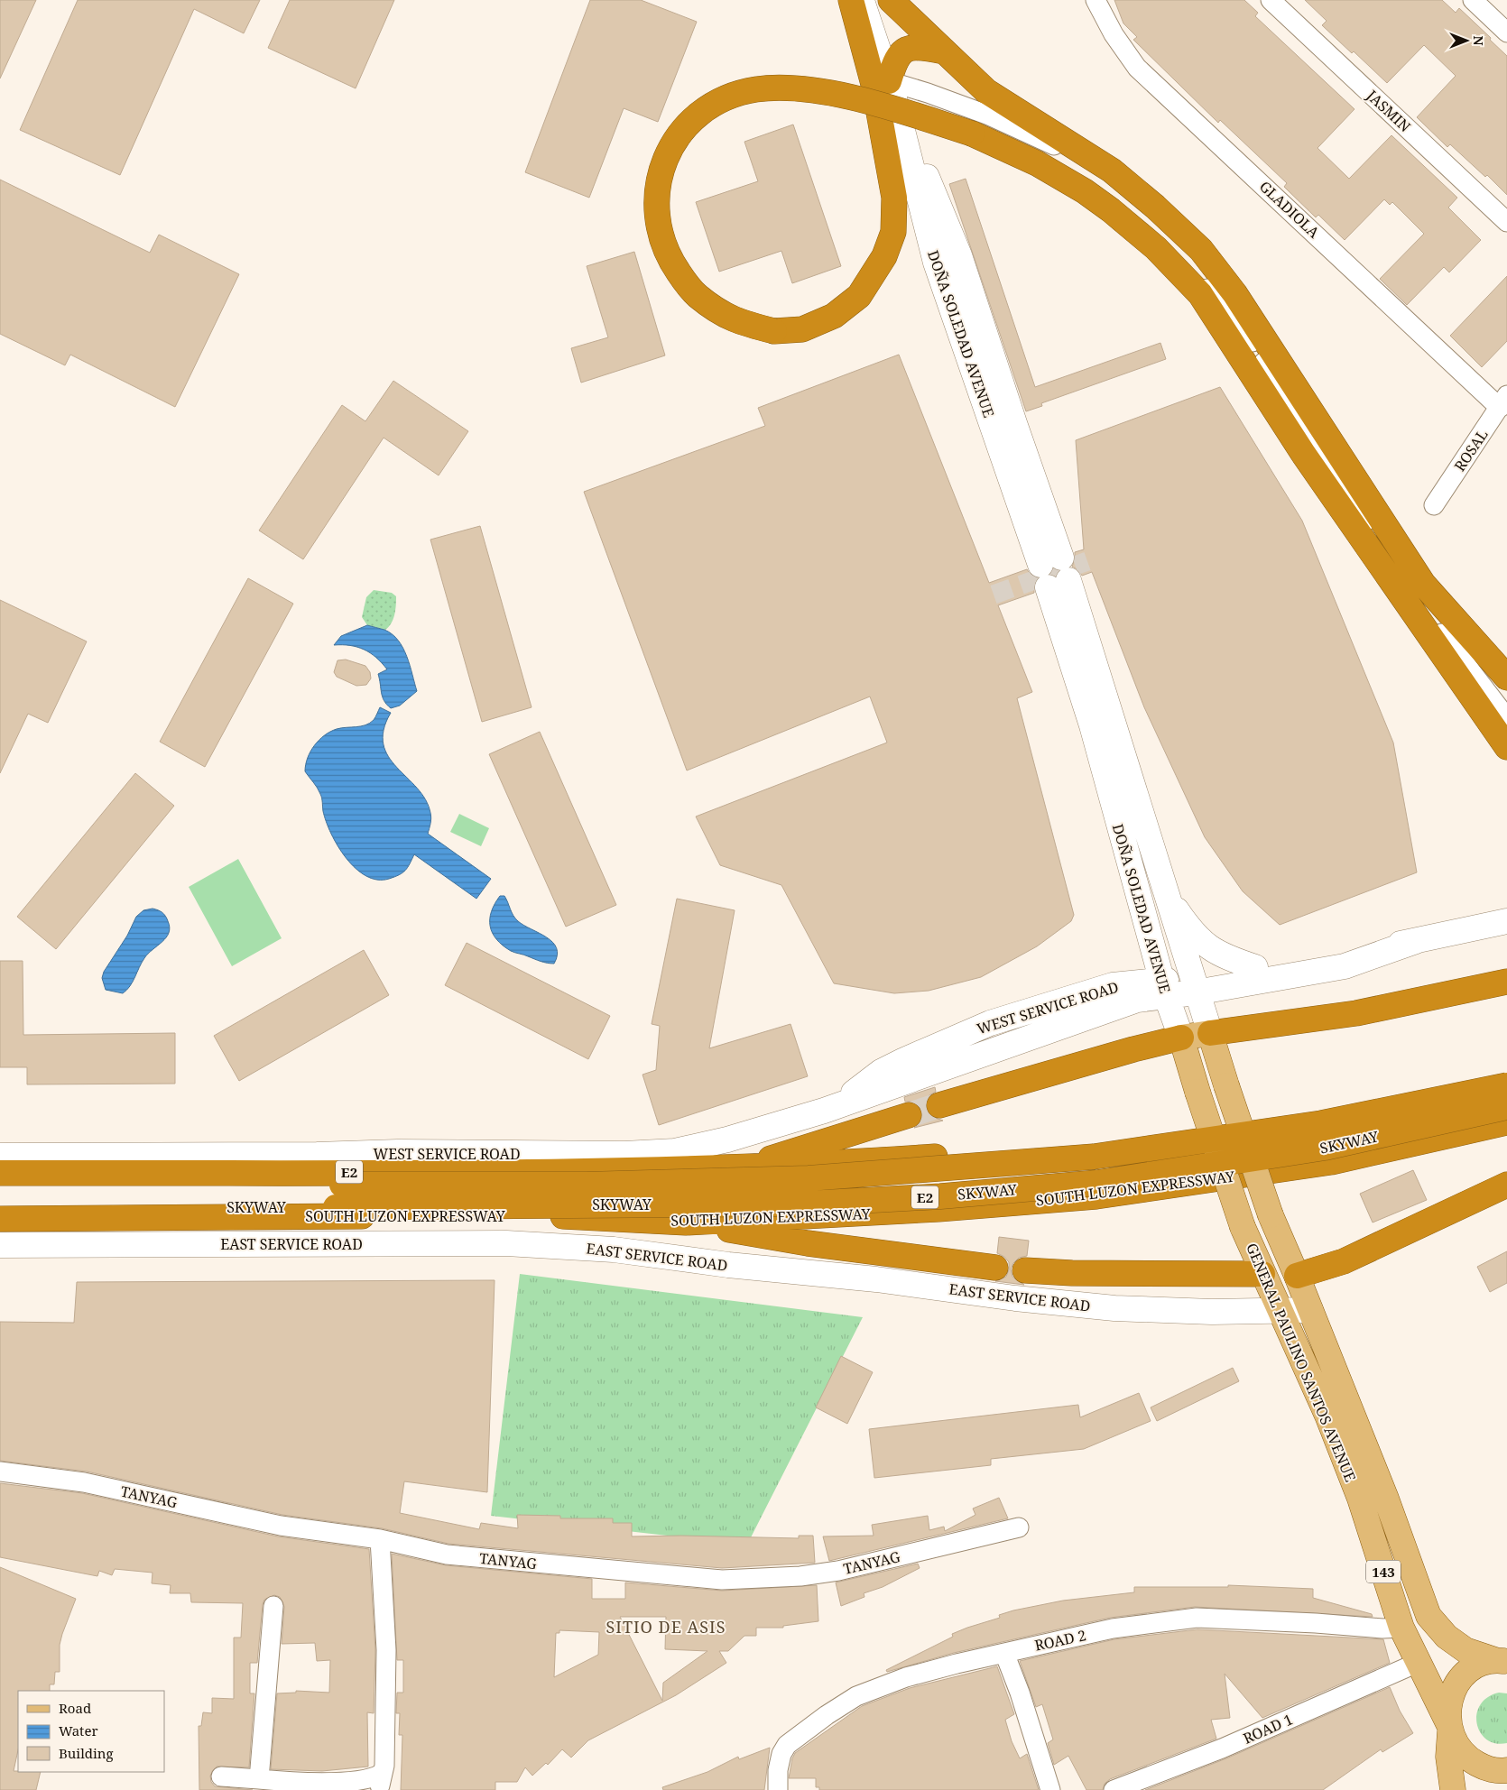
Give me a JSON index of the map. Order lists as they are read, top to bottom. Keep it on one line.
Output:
{"streets":{"highway":["SKYWAY","E2","SOUTH LUZON EXPRESSWAY"],"main road":["DOÑA SOLEDAD AVENUE","WEST SERVICE ROAD","EAST SERVICE ROAD","GENERAL PAULINO SANTOS AVENUE","143"],"street":["JASMIN","GLADIOLA","ROSAL","TANYAG","ROAD 2","ROAD 1"]},"crossings":[["GLADIOLA","ROSAL"],["DOÑA SOLEDAD AVENUE","WEST SERVICE ROAD"],["DOÑA SOLEDAD AVENUE","GENERAL PAULINO SANTOS AVENUE"],["EAST SERVICE ROAD","GENERAL PAULINO SANTOS AVENUE"],["GENERAL PAULINO SANTOS AVENUE","143"],["GENERAL PAULINO SANTOS AVENUE","ROAD 2"],["GENERAL PAULINO SANTOS AVENUE","ROAD 1"]],"districts":["SITIO DE ASIS"],"legend":["Road","Water","Building"],"north":"right"}
